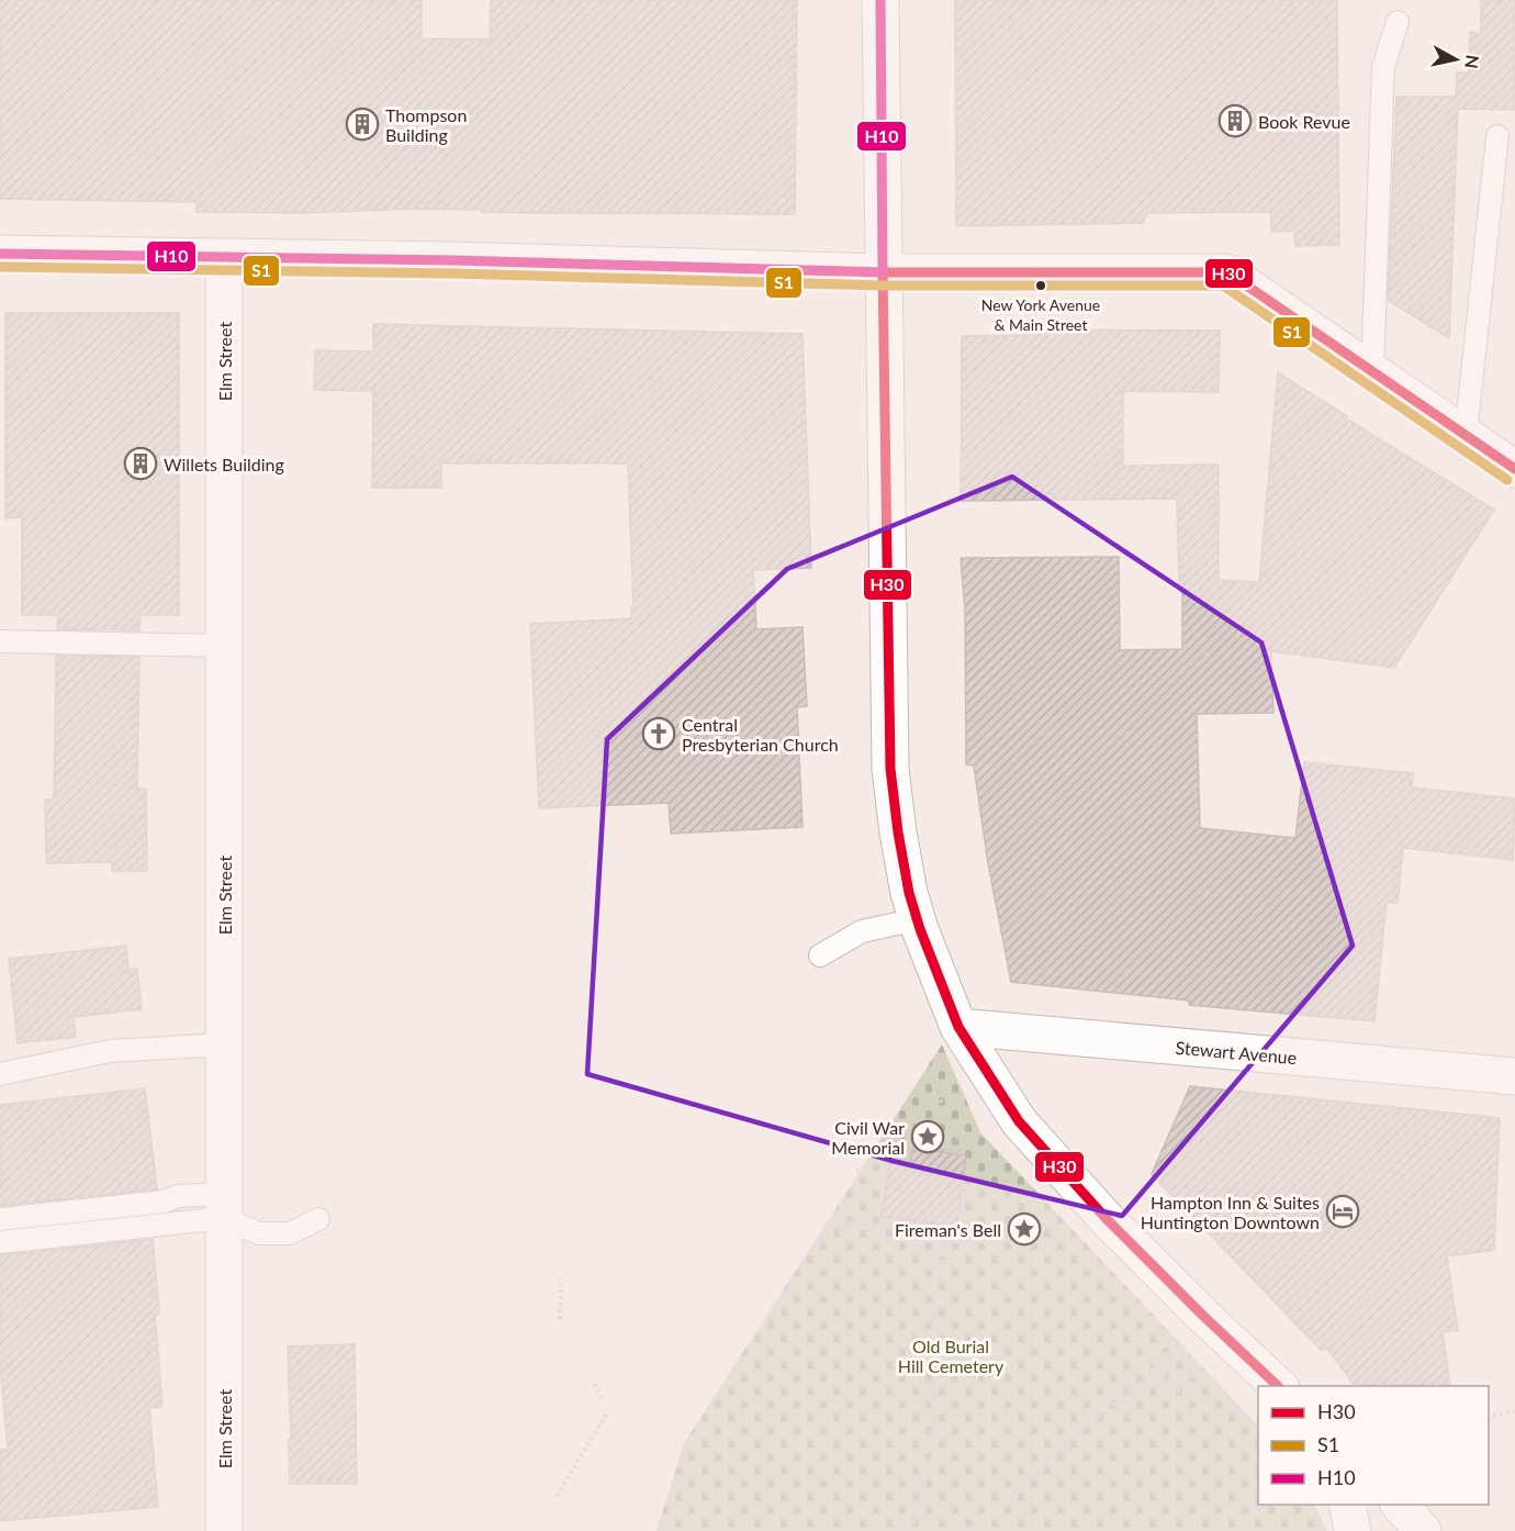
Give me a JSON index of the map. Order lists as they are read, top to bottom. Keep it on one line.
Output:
{"streets":{"main road":["Elm Street","Stewart Avenue"]},"parks":["Old Burial Hill Cemetery"],"places":{"building":["Book Revue","Thompson Building","Willets Building"],"other":["New York Avenue & Main Street"],"church":["Central Presbyterian Church"],"place":["Civil War Memorial","Fireman's Bell"],"hotel":["Hampton Inn & Suites Huntington Downtown"]},"lines":["transit line H10","transit line S1","transit line H30"],"legend":["H30","S1","H10"],"north":"right"}
